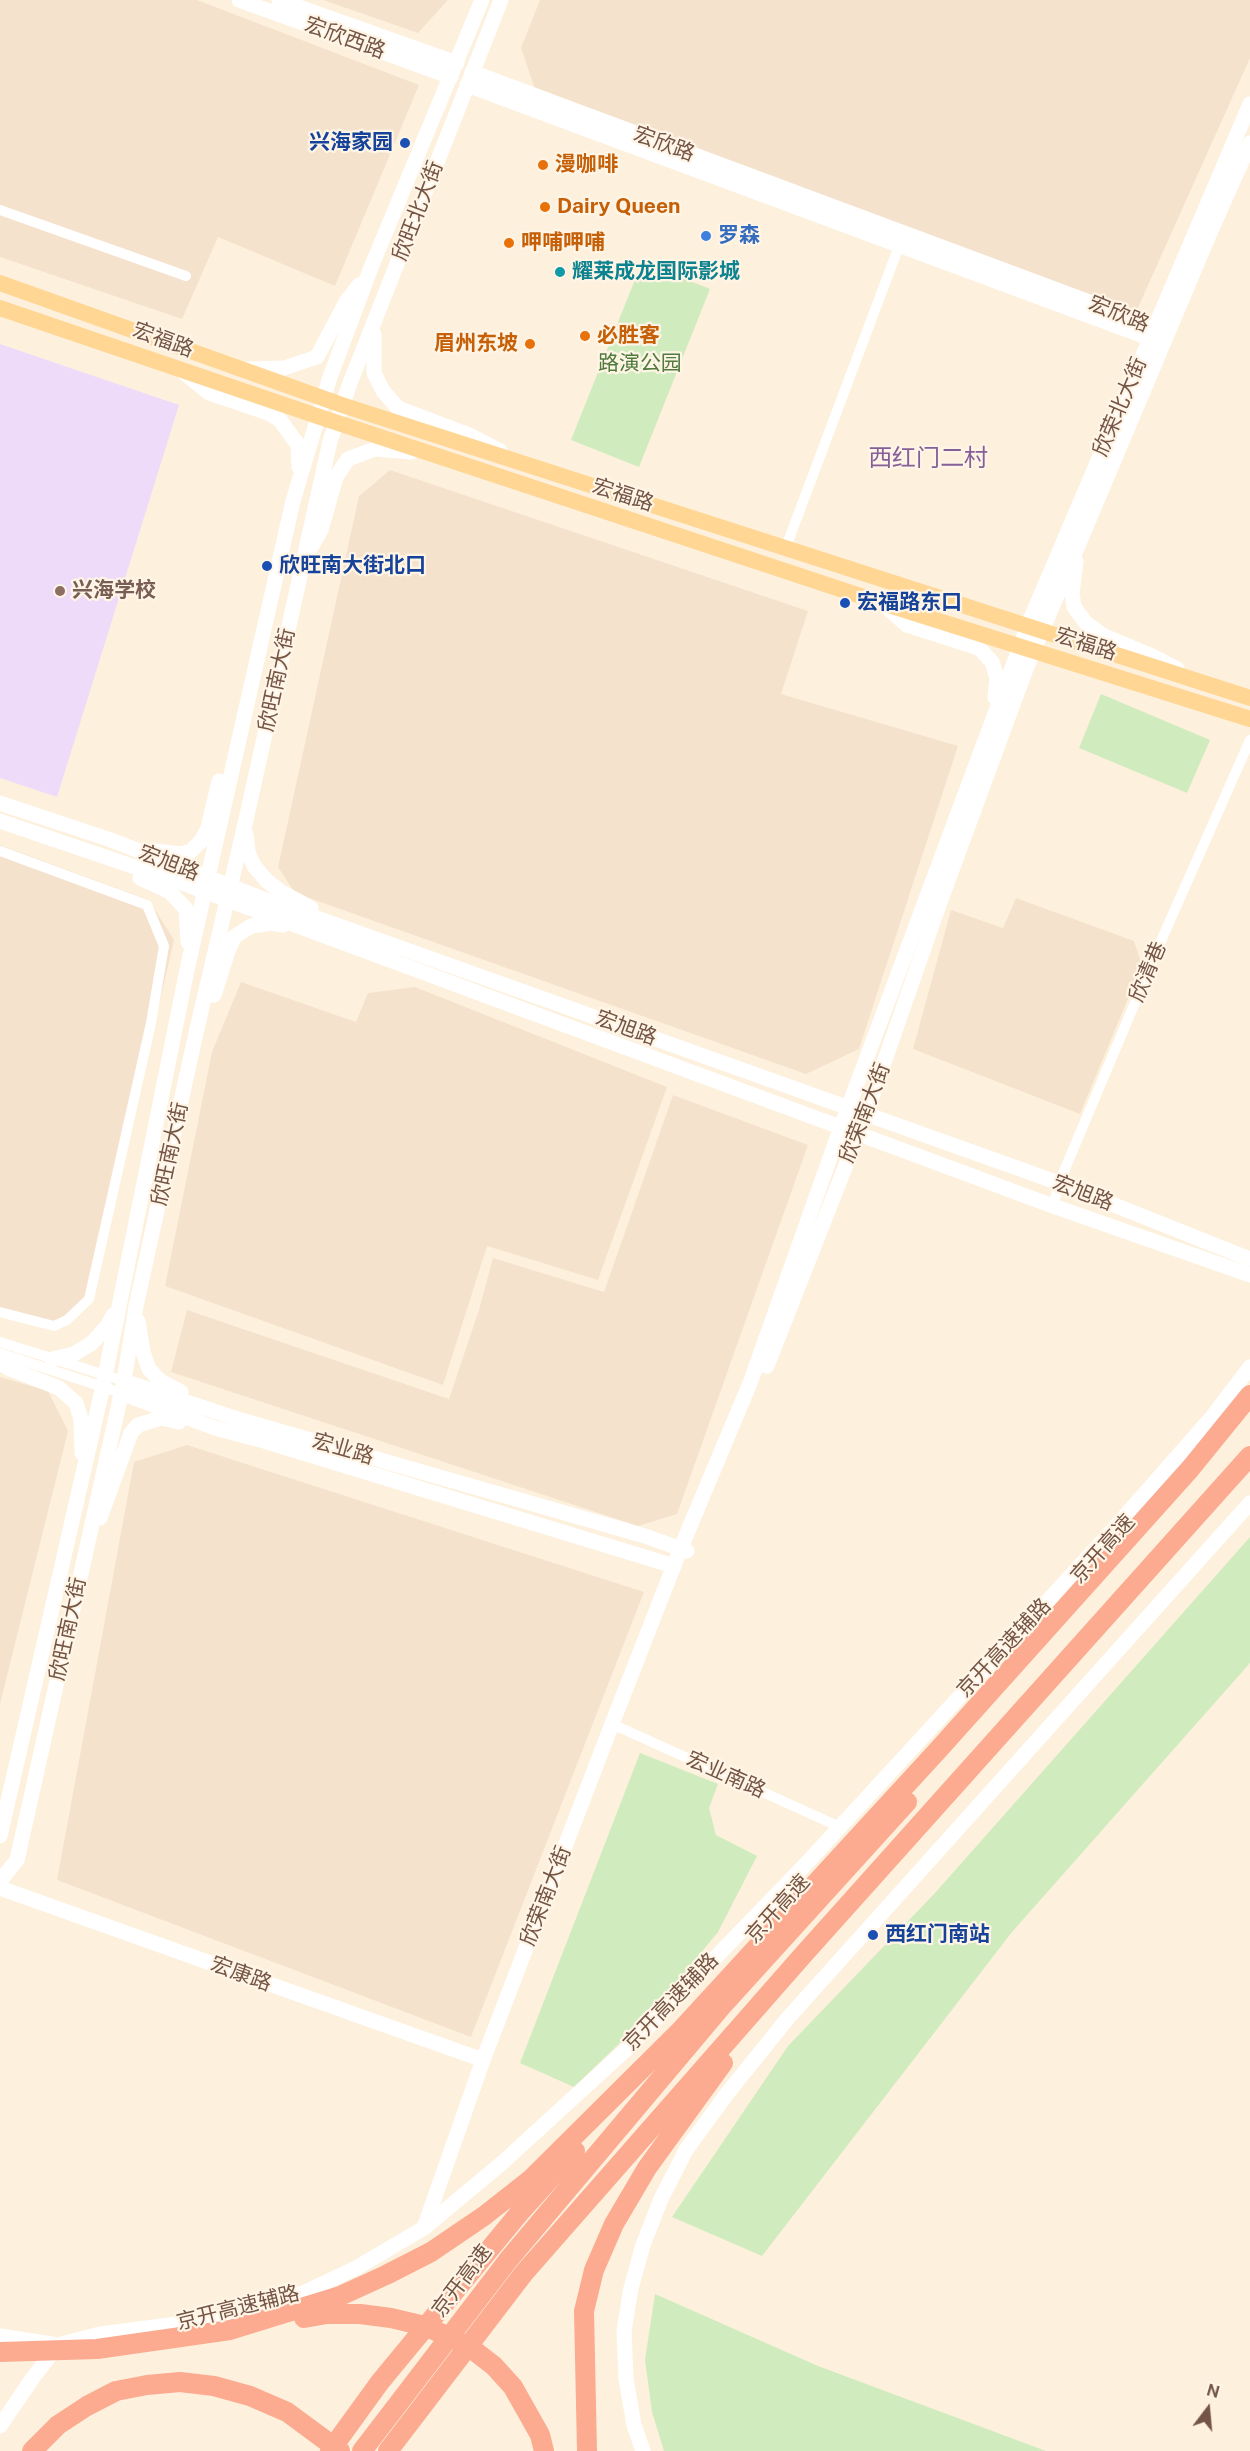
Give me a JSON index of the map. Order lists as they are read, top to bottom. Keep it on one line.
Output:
{"streets":{"highway":["京开高速"],"main road":["宏福路"],"street":["宏欣西路","宏欣路","欣旺北大街","欣荣北大街","欣旺南大街","宏旭路","欣清巷","欣荣南大街","宏业路","京开高速辅路","宏业南路","宏康路"]},"crossings":[["宏欣西路","欣旺北大街"],["宏欣路","欣旺北大街"],["宏欣路","欣荣北大街"],["欣旺北大街","宏福路"],["欣旺北大街","欣旺南大街"],["宏福路","欣荣北大街"],["宏福路","欣旺南大街"],["宏福路","欣荣南大街"],["欣荣北大街","欣荣南大街"],["欣旺南大街","宏旭路"],["欣旺南大街","宏业路"],["宏旭路","欣清巷"],["宏旭路","欣荣南大街"],["欣荣南大街","宏业路"],["欣荣南大街","京开高速辅路"],["欣荣南大街","宏业南路"],["欣荣南大街","宏康路"],["京开高速辅路","宏业南路"]],"districts":["西红门二村"],"parks":["路演公园"],"places":["兴海家园","漫咖啡","Dairy Queen","罗森","呷哺呷哺","耀莱成龙国际影城","必胜客","眉州东坡","欣旺南大街北口","兴海学校","宏福路东口","西红门南站"],"north":"top"}
